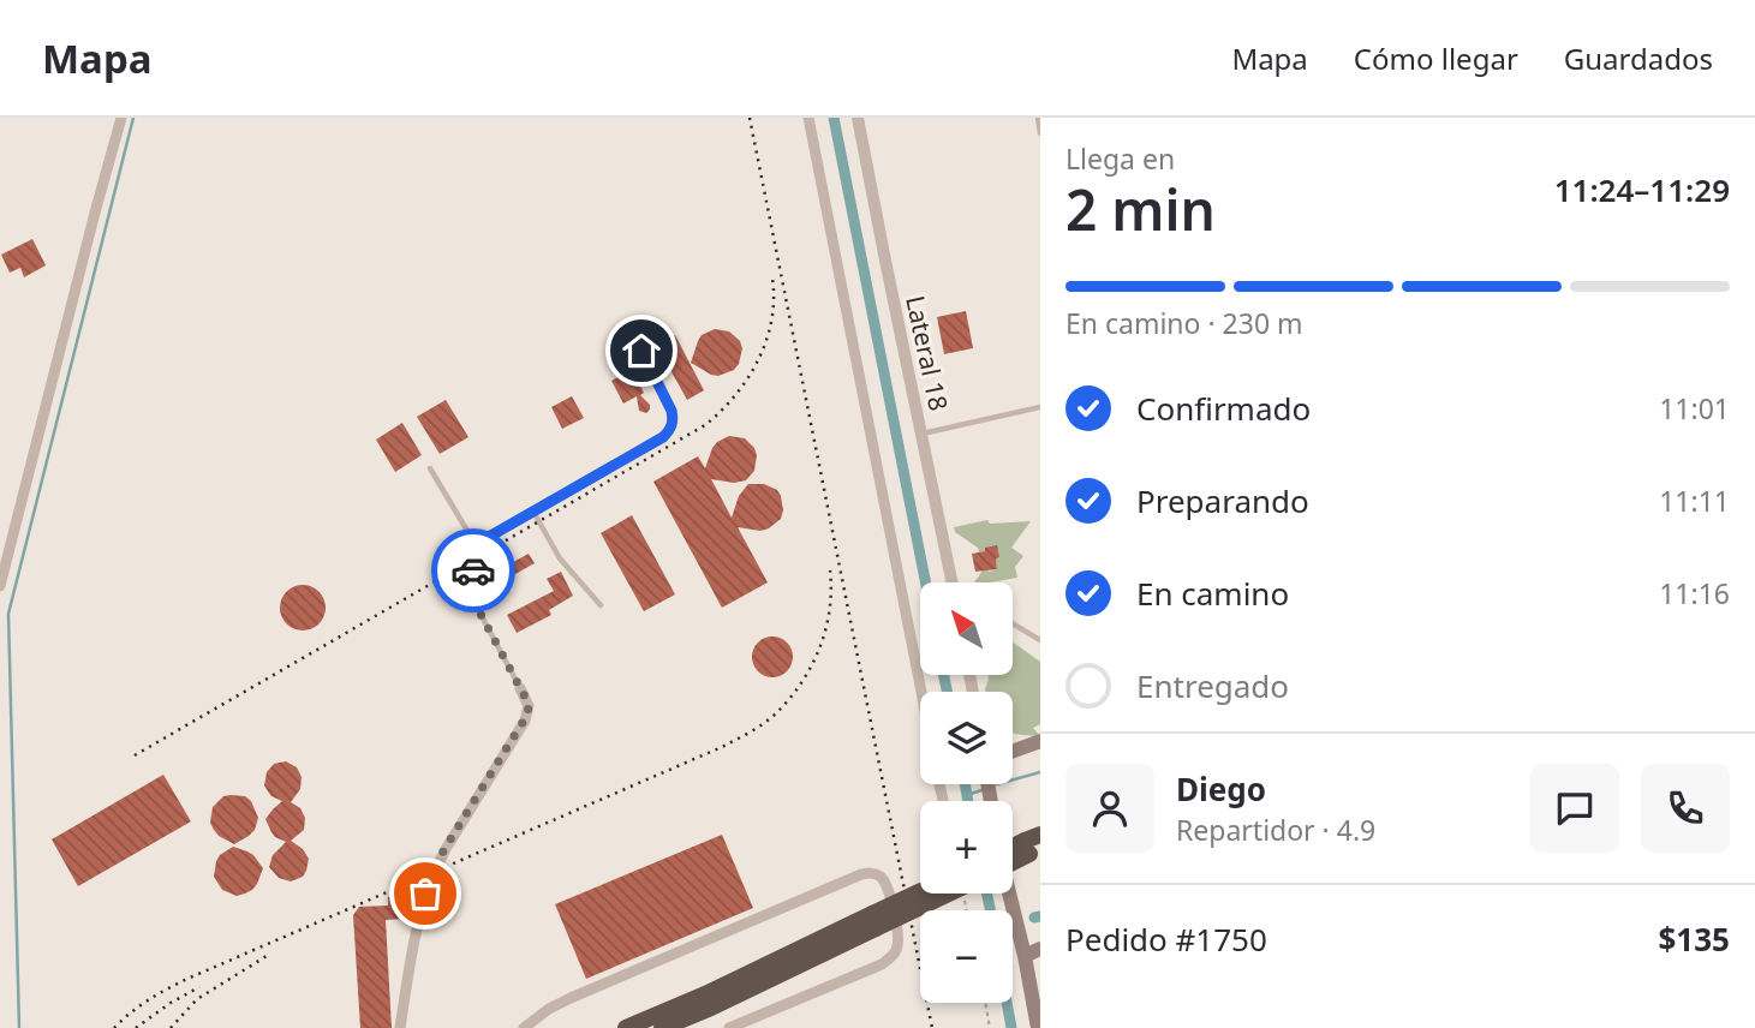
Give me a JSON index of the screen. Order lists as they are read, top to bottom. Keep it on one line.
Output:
{"streets":{"street":["Lateral 18"]},"north":"top left","page":{"header":"Mapa","nav":["Mapa","Cómo llegar","Guardados"],"heading":["2 min","Llega en","11:24–11:29"],"panel":["Diego","Repartidor · 4.9","Pedido #1750","$135"],"bar":"En camino · 230 m","list":[["Confirmado","11:01"],["Preparando","11:11"],["En camino","11:16"],"Entregado"],"map_buttons":["+","−"]}}
